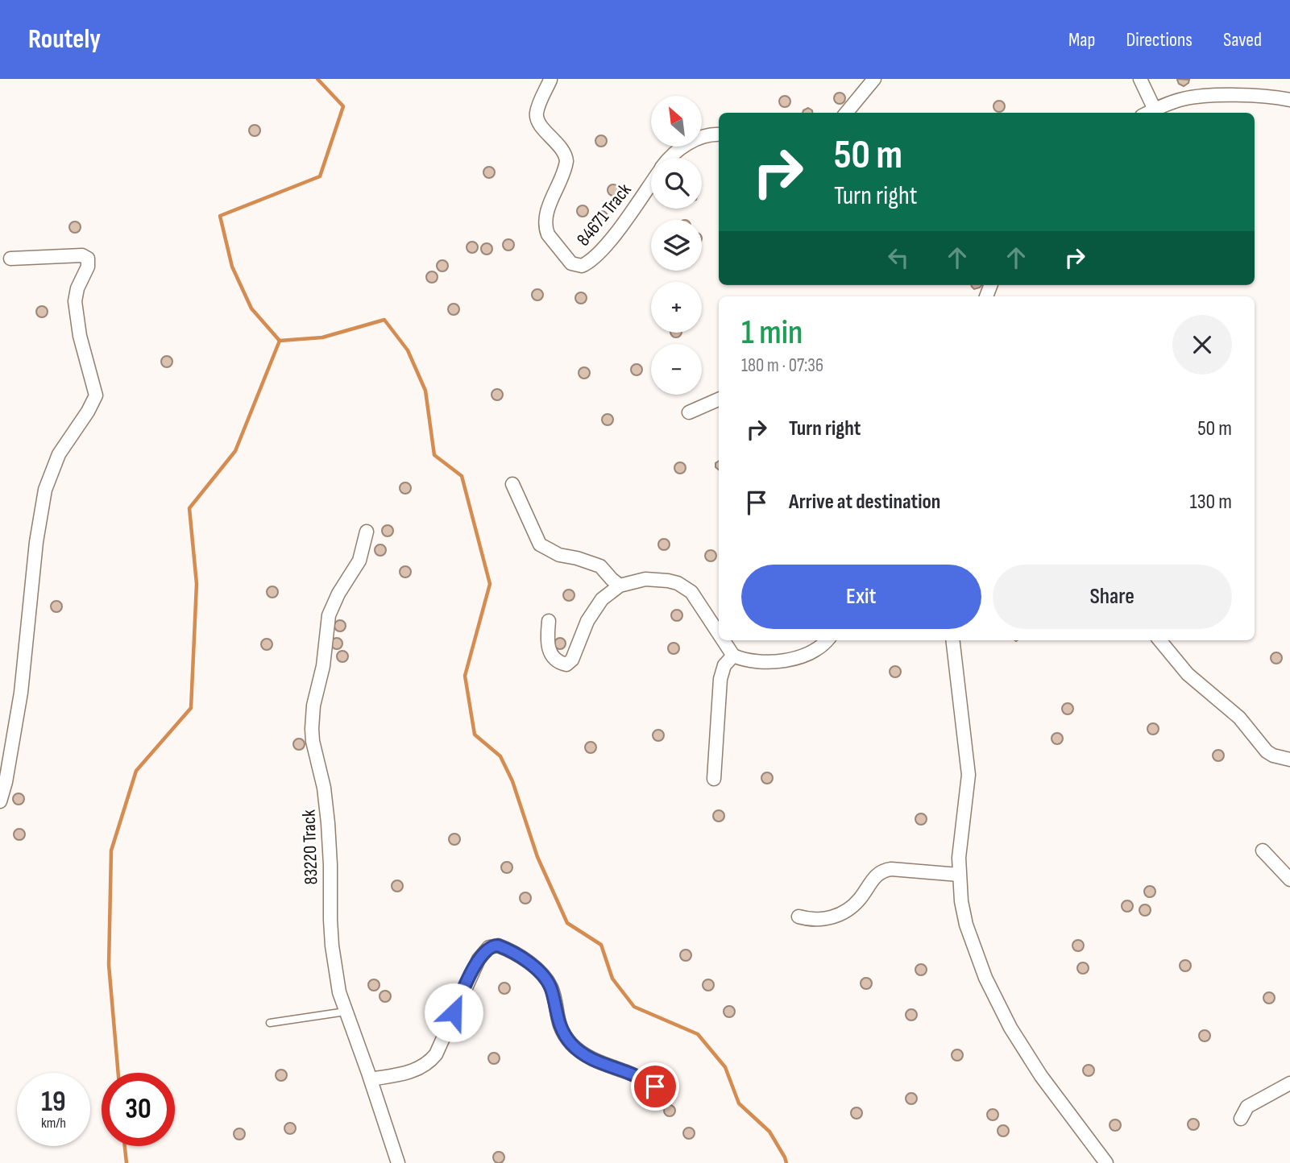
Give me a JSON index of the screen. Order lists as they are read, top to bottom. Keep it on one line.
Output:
{"streets":{"street":["84671 Track","83220 Track"]},"north":"top left","page":{"header":"Routely","nav":["Map","Directions","Saved"],"map_buttons":["+","−"],"turn":["50 m","Turn right"],"heading":["1 min","180 m · 07:36"],"list":[{"name":"Turn right","value":"50 m"},{"name":"Arrive at destination","value":"130 m"}],"buttons":["Exit","Share"],"speed":"19 km/h","limit":"30"}}
